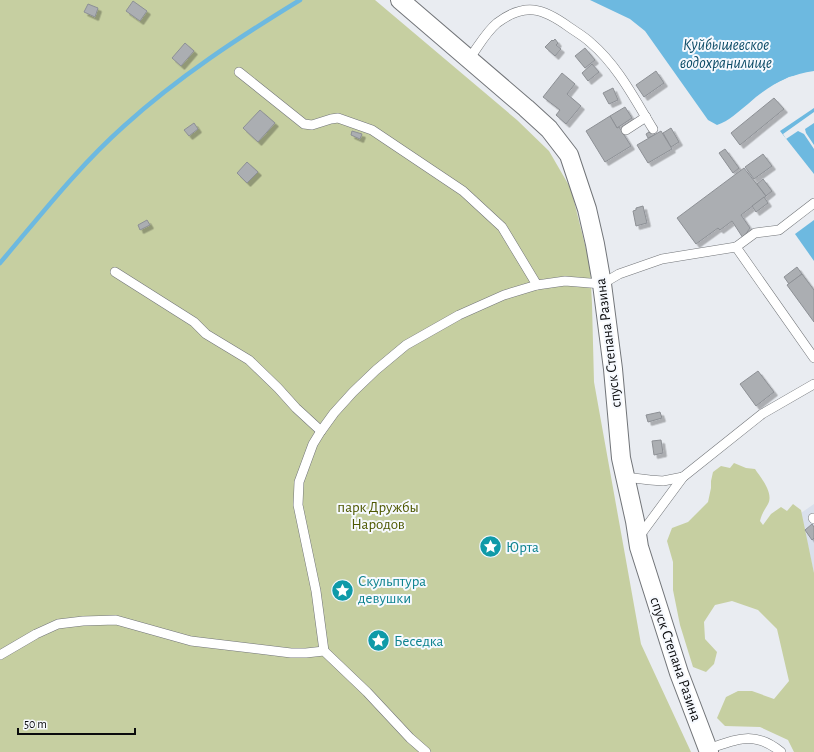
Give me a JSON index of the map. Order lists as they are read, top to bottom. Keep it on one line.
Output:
{"streets":{"street":["спуск Степана Разина"]},"water":["Куйбышевское водохранилище"],"parks":["парк Дружбы Народов"],"places":{"place":["Юрта","Скульптура девушки","Беседка"]},"scale_bar":"50 m"}
